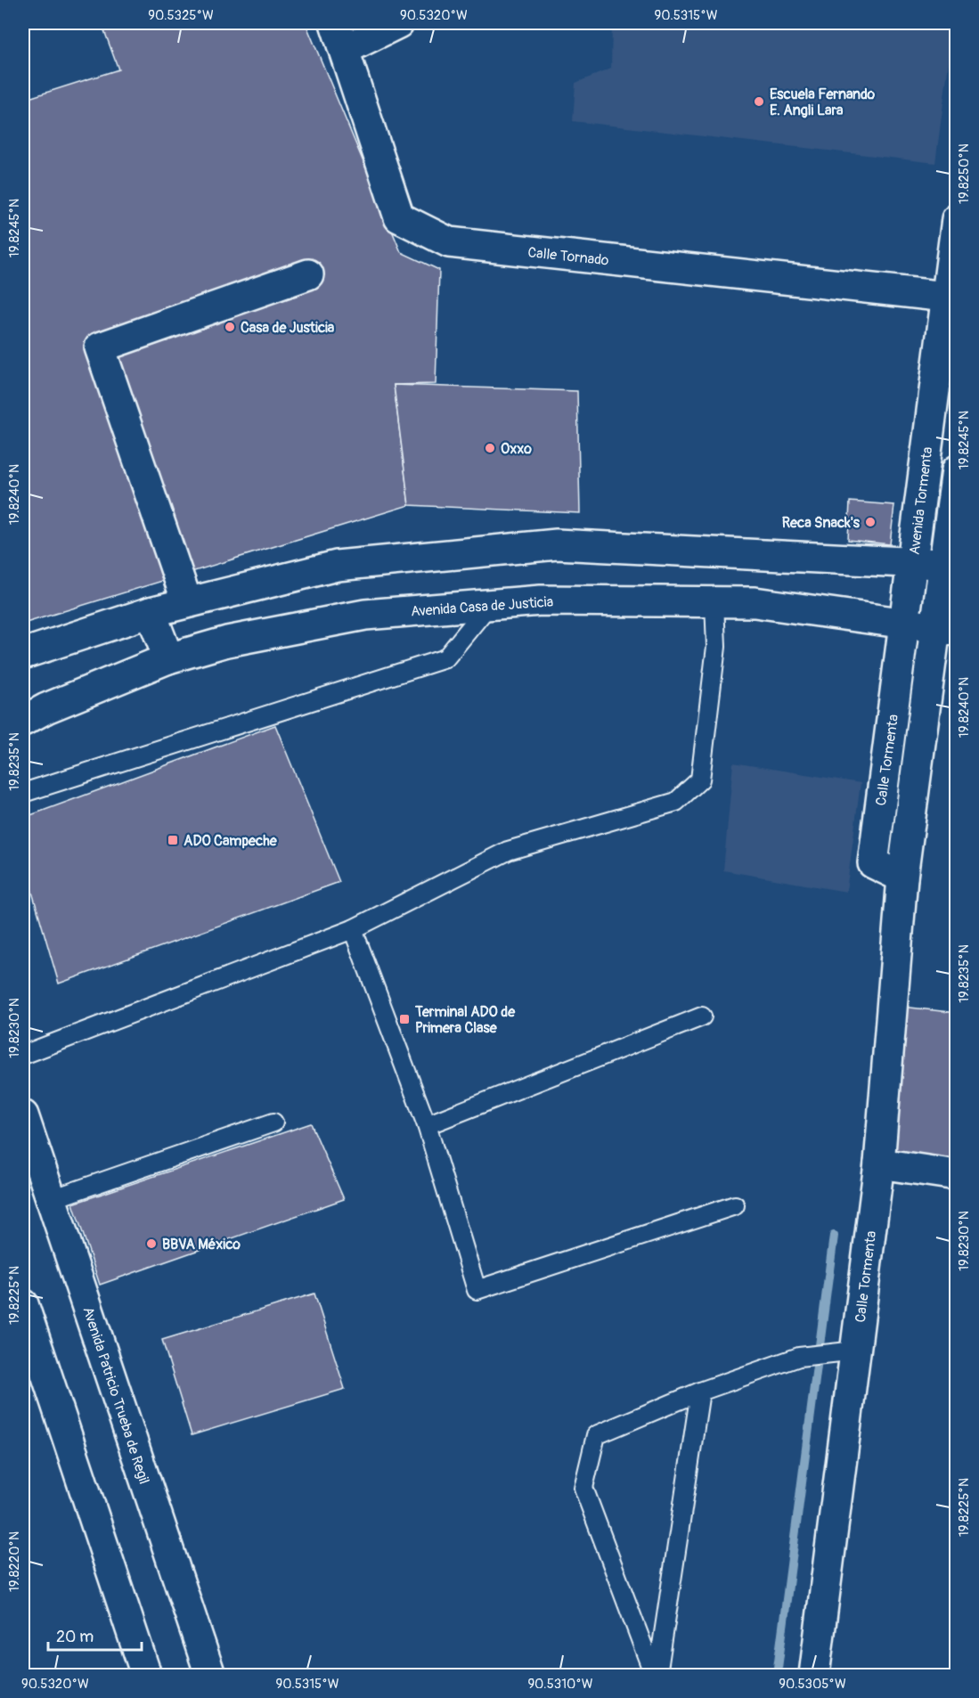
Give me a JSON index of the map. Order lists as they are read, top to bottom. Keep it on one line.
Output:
{"streets":{"street":["Calle Tornado","Avenida Tormenta","Avenida Casa de Justicia","Calle Tormenta","Avenida Patricio Trueba de Regil"]},"crossings":[["Calle Tornado","Avenida Tormenta"],["Avenida Tormenta","Avenida Casa de Justicia"],["Avenida Tormenta","Calle Tormenta"],["Avenida Casa de Justicia","Calle Tormenta"]],"places":{"other":["Escuela Fernando E. Angli Lara","Casa de Justicia","Oxxo","Reca Snack's","BBVA México"],"transit":["ADO Campeche","Terminal ADO de Primera Clase"]},"scale_bar":"20 m","coordinates":["90.5325°W","90.5320°W","90.5315°W","19.8250°N","19.8245°N","19.8240°N","19.8235°N","19.8230°N","19.8225°N","19.8220°N","90.5310°W","90.5305°W"]}
